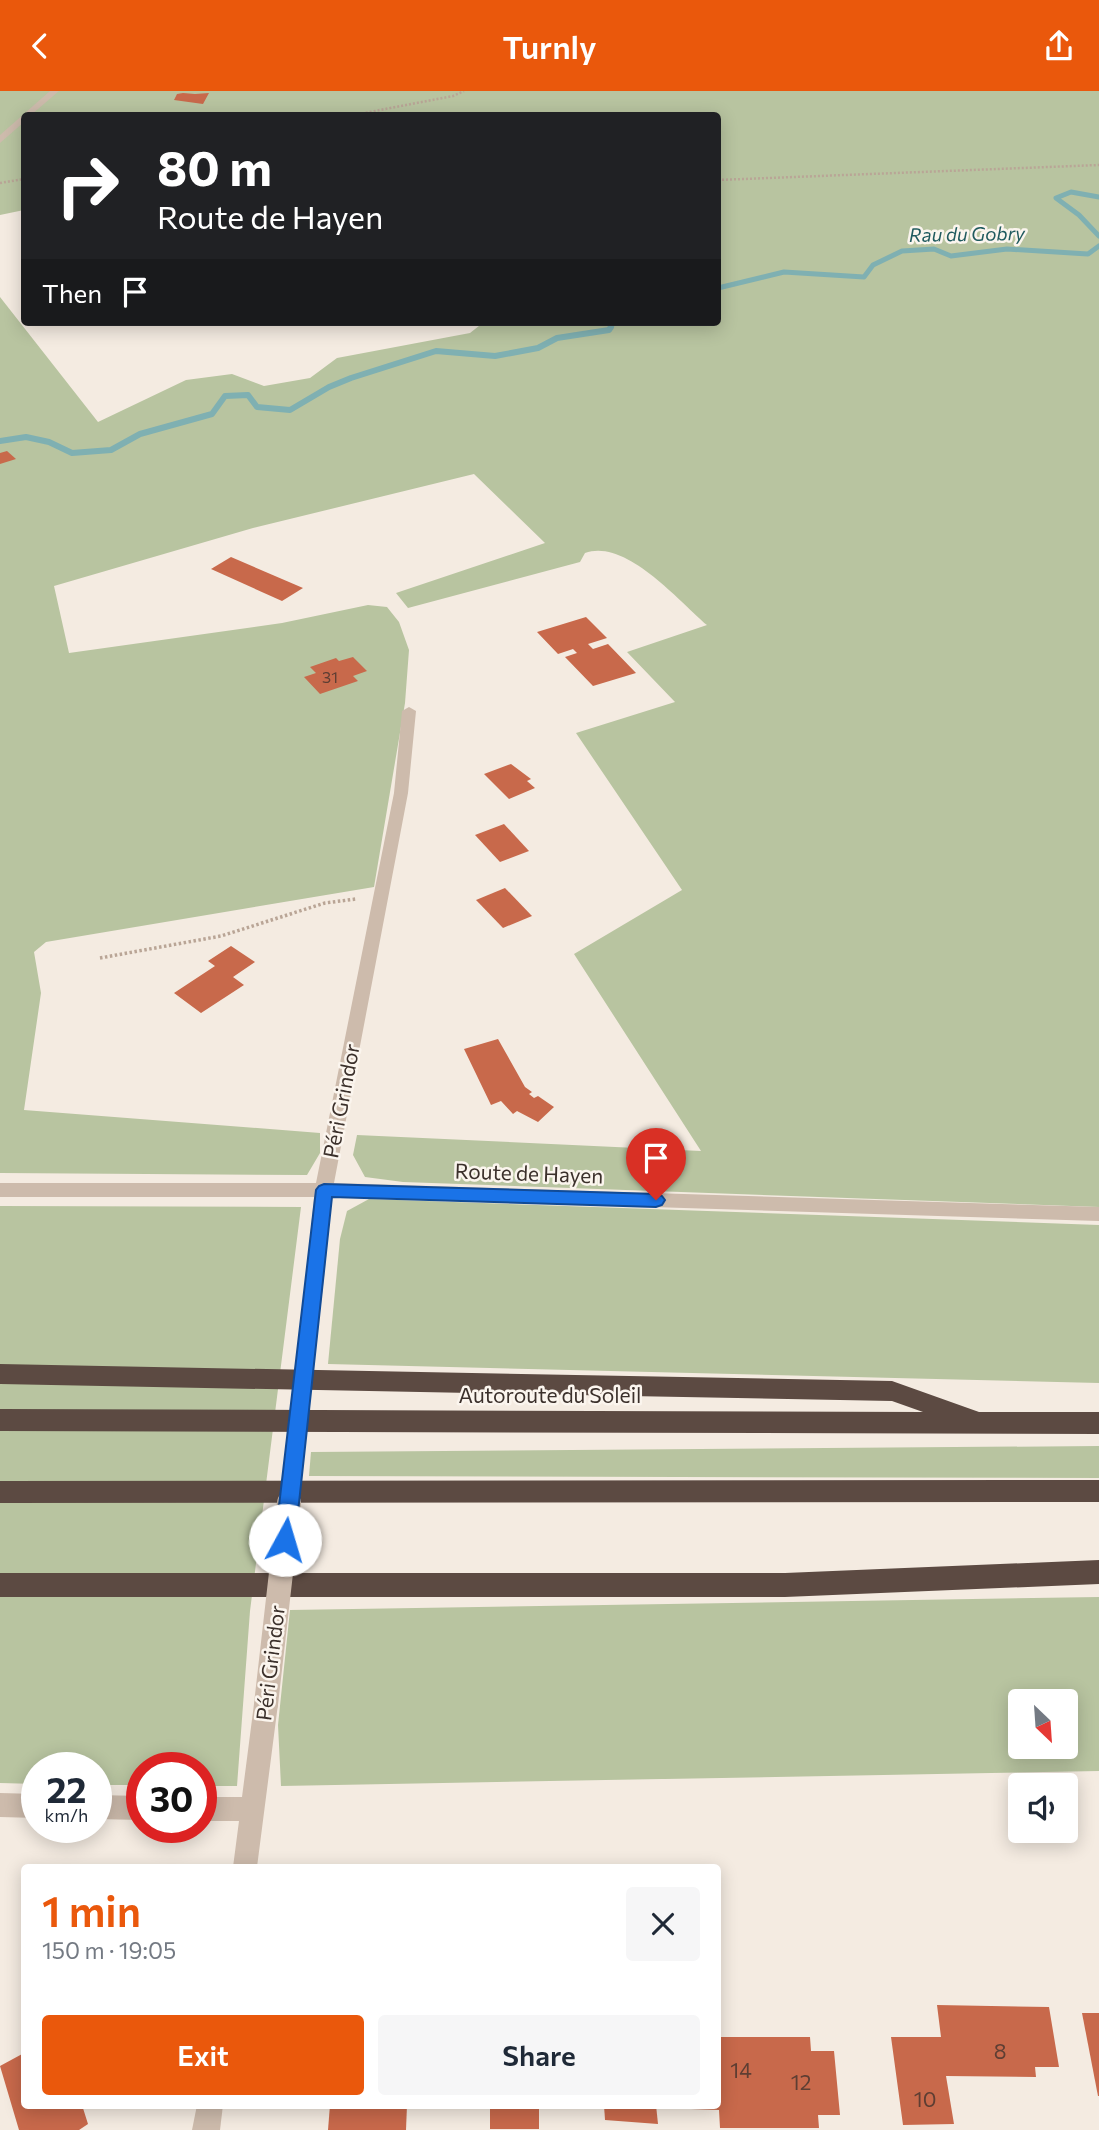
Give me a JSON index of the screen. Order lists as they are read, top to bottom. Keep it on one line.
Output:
{"streets":{"highway":["Autoroute du Soleil"],"street":["Péri Grindor","Route de Hayen"]},"crossings":[["Péri Grindor","Route de Hayen"]],"water":["Rau du Gobry"],"house_numbers":["31","8","14","12","10"],"north":"bottom right","page":{"header":"Turnly","turn":["80 m","Route de Hayen"],"then":"Then","speed":"22 km/h","limit":"30","heading":["1 min","150 m · 19:05"],"buttons":["Exit","Share"]}}
